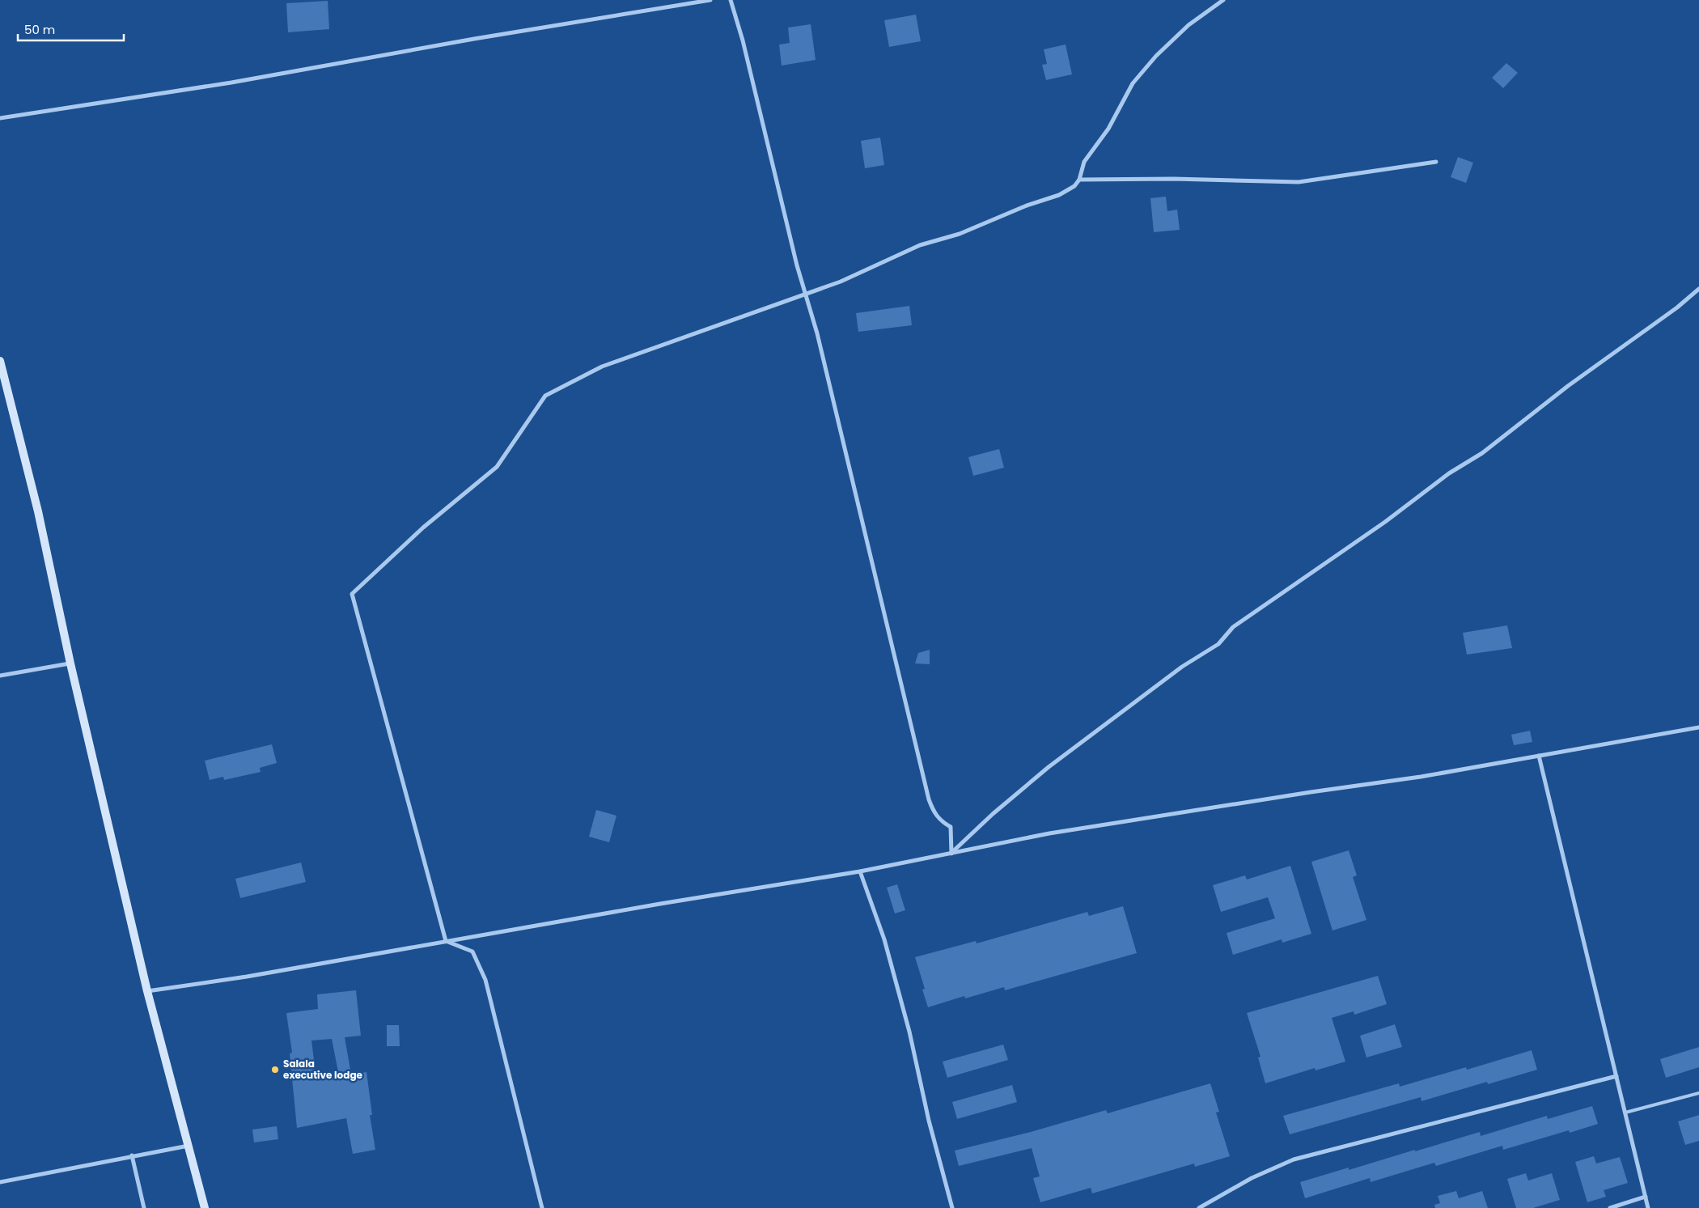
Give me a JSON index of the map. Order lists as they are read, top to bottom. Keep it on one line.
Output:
{"places":["Salala executive lodge"],"scale_bar":"50 m"}
